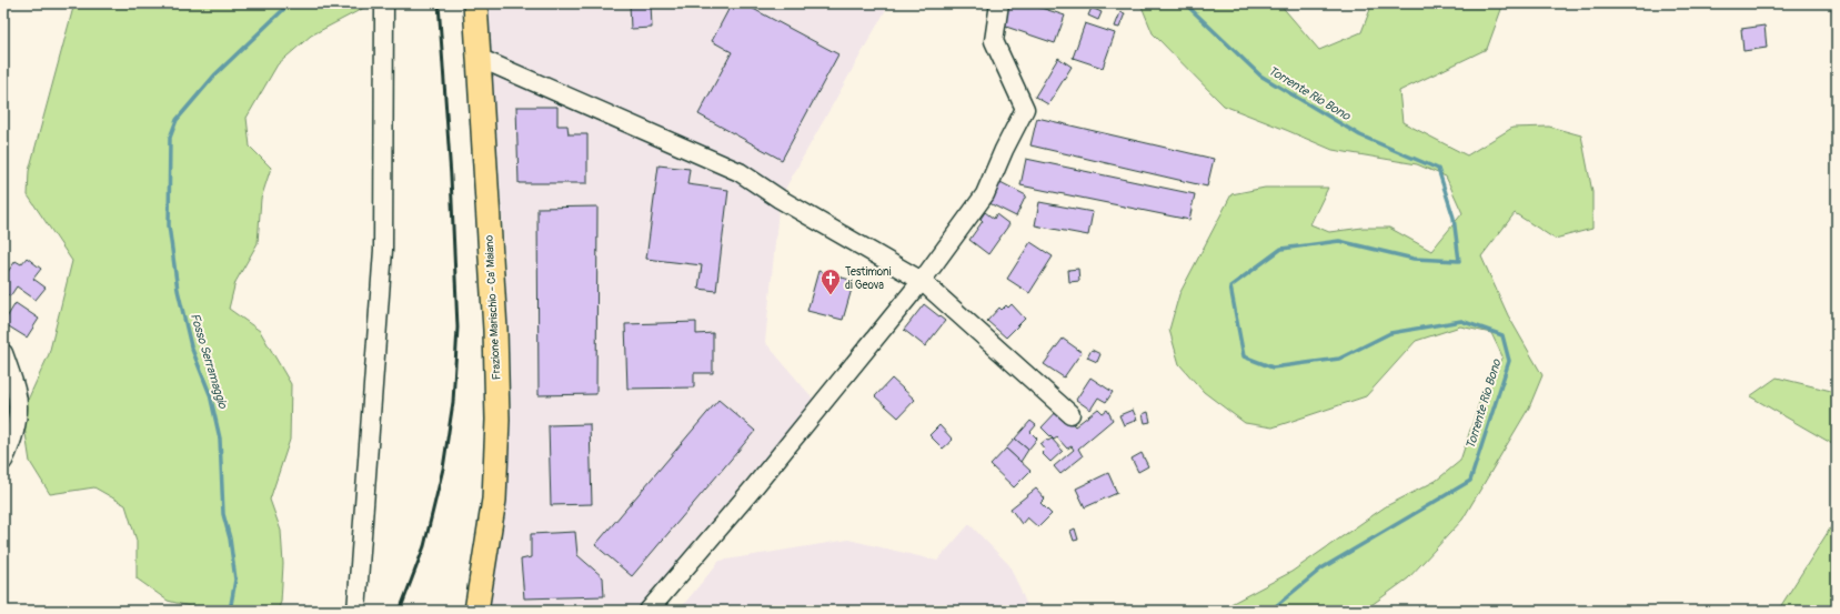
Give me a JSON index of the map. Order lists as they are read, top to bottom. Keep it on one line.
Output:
{"streets":{"main road":["Frazione Marischio - Ca' Maiano"]},"water":["Torrente Rio Bono","Fosso Serramaggio"],"places":{"church":["Testimoni di Geova"]}}
